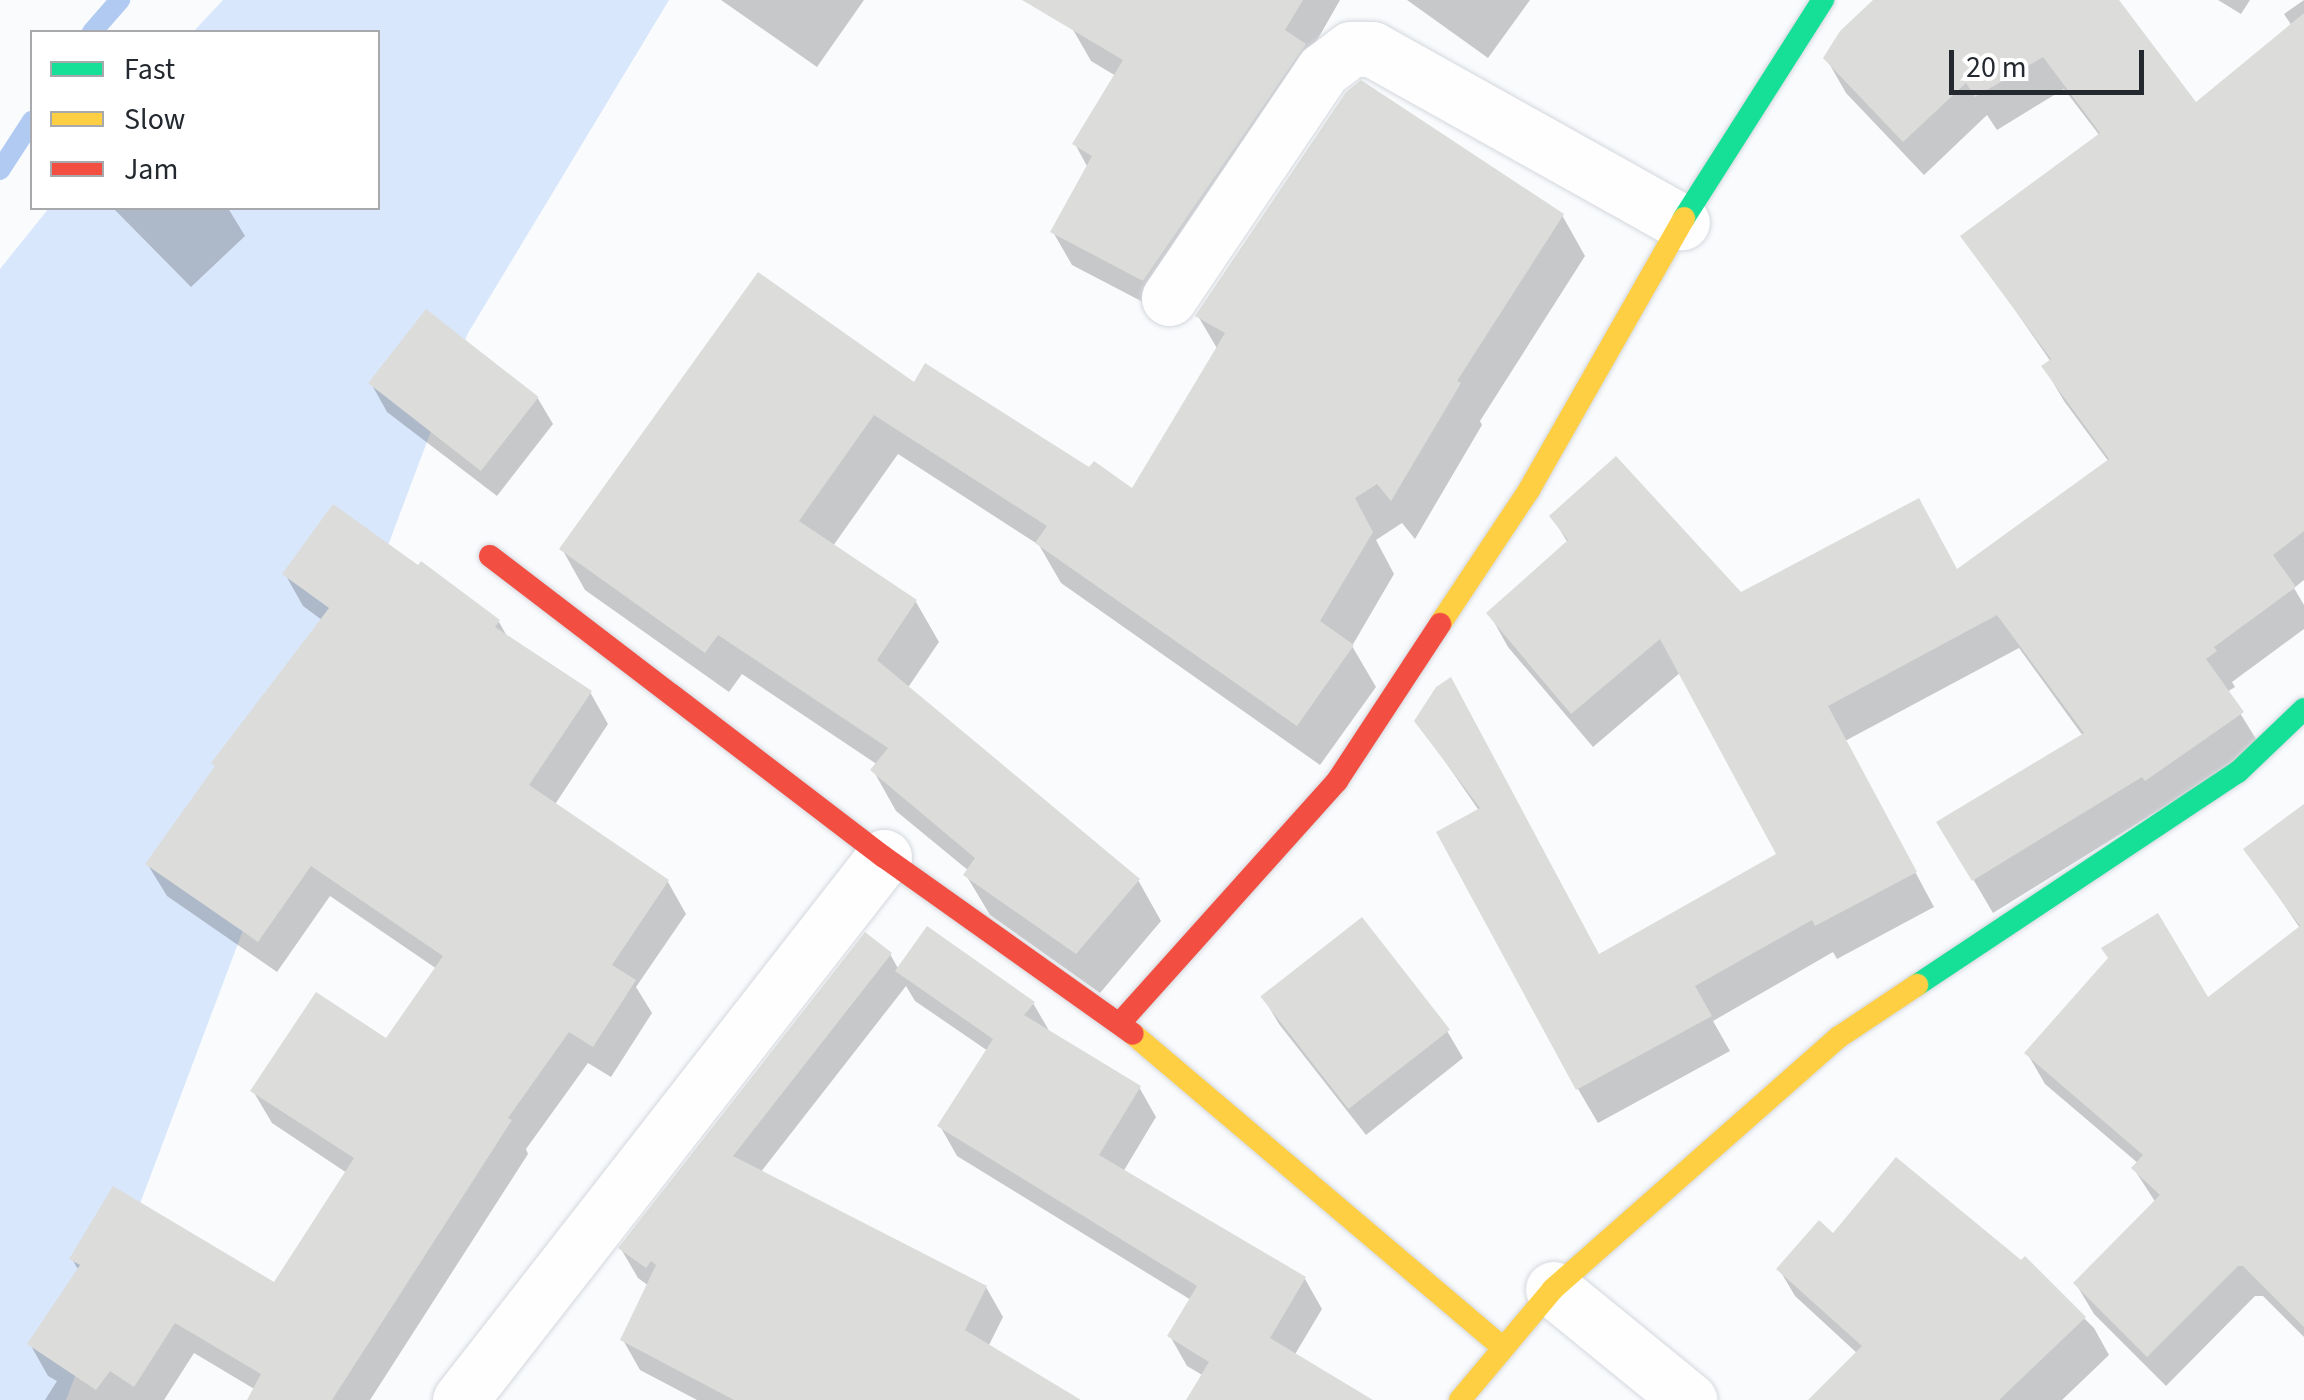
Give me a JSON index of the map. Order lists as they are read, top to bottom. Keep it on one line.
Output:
{"legend":["Fast","Slow","Jam"],"scale_bar":"20 m"}
